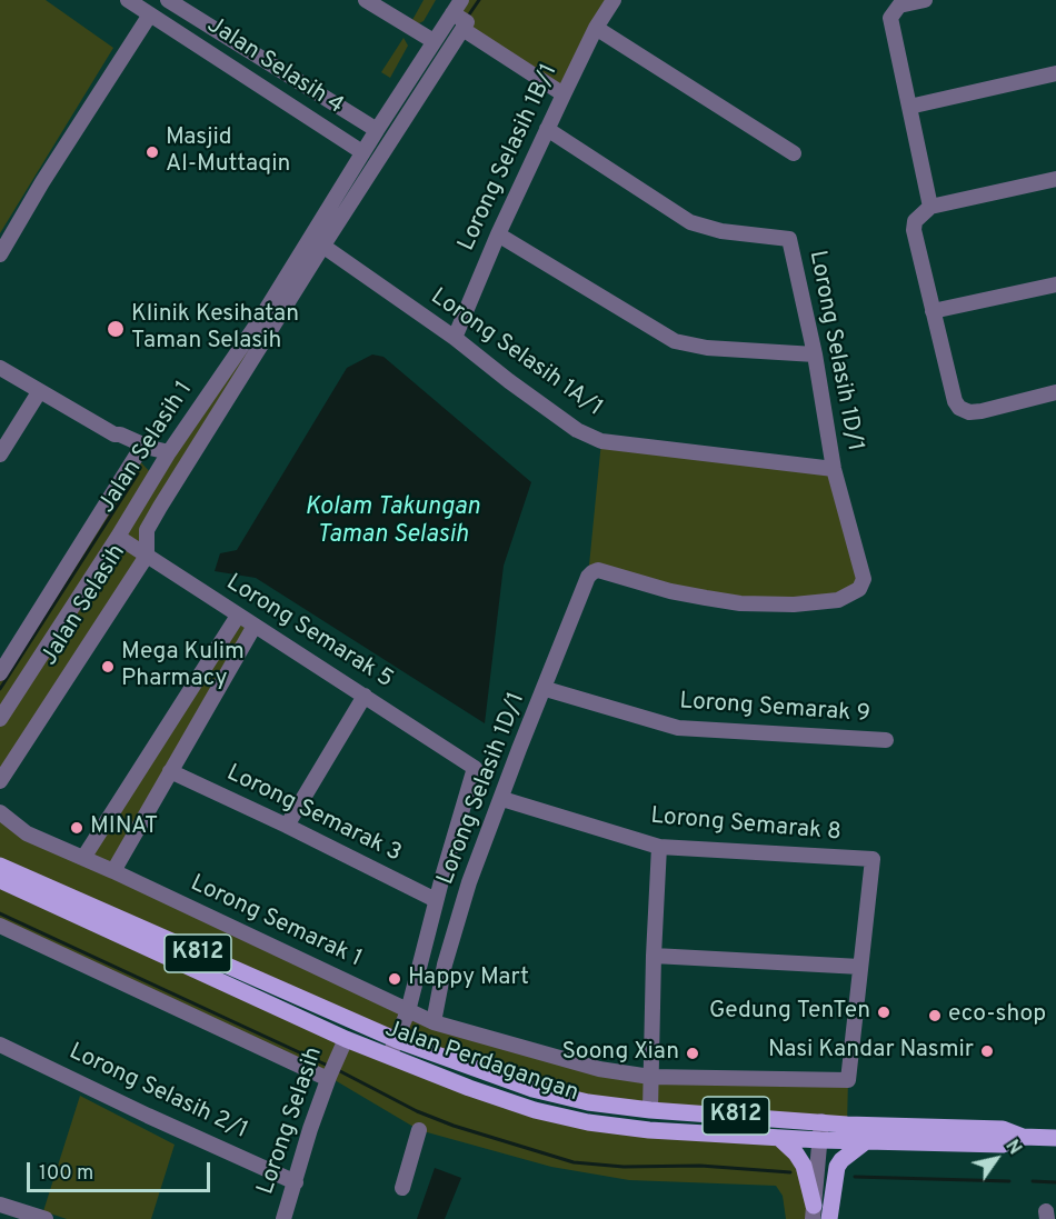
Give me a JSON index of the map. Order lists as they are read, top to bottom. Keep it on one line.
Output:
{"streets":{"main road":["K812","Jalan Perdagangan"],"street":["Jalan Selasih 4","Lorong Selasih 1B/1","Lorong Selasih 1D/1","Lorong Selasih 1A/1","Jalan Selasih 1","Jalan Selasih","Lorong Semarak 5","Lorong Semarak 9","Lorong Semarak 3","Lorong Semarak 8","Lorong Semarak 1","Lorong Selasih 2/1","Lorong Selasih"]},"crossings":[["Jalan Selasih 4","Jalan Selasih 1"],["Lorong Selasih 1B/1","Lorong Selasih 1D/1"],["Lorong Selasih 1B/1","Lorong Selasih 1A/1"],["Lorong Selasih 1D/1","Lorong Selasih 1A/1"],["Lorong Selasih 1D/1","Lorong Semarak 9"],["Lorong Selasih 1D/1","Lorong Semarak 8"],["Lorong Selasih 1D/1","Lorong Semarak 1"],["Lorong Selasih 1A/1","Jalan Selasih 1"],["Lorong Selasih 1A/1","Jalan Selasih"],["Jalan Selasih 1","Lorong Semarak 5"],["Jalan Selasih","Lorong Semarak 5"],["Lorong Semarak 5","Lorong Semarak 3"],["Lorong Semarak 8","Lorong Semarak 1"],["Jalan Perdagangan","Lorong Selasih"],["Lorong Selasih 2/1","Lorong Selasih"]],"water":["Kolam Takungan Taman Selasih"],"places":["Masjid Al-Muttaqin","Klinik Kesihatan Taman Selasih","Mega Kulim Pharmacy","MINAT","Happy Mart","Gedung TenTen","eco-shop","Nasi Kandar Nasmir","Soong Xian"],"scale_bar":"100 m","north":"top right"}
